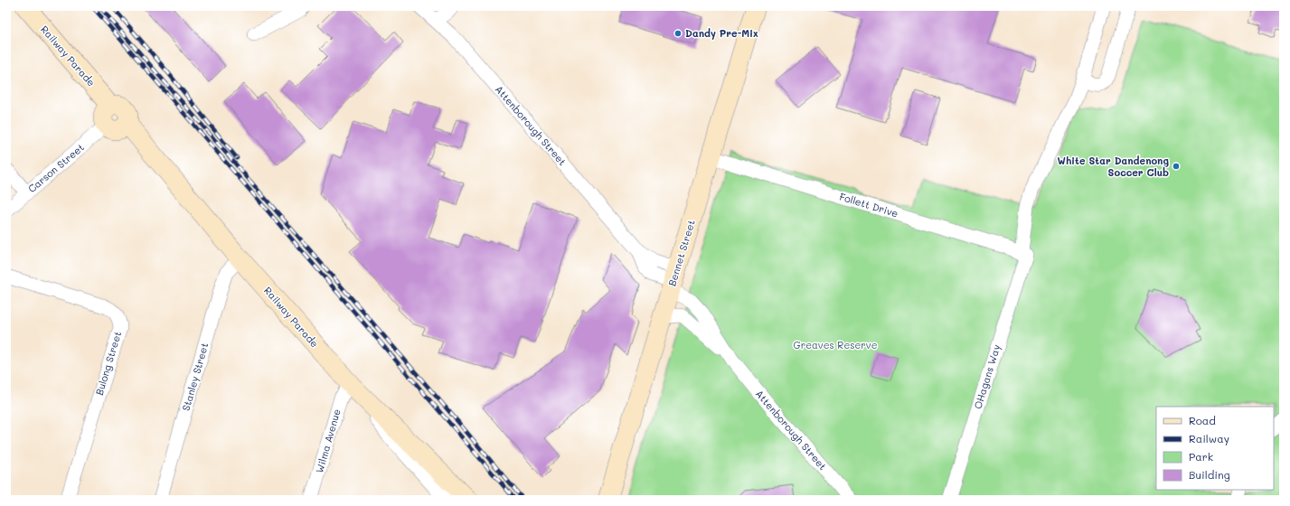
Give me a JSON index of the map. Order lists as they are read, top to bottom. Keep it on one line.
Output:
{"streets":{"main road":["Railway Parade","Bennet Street"],"street":["Attenborough Street","Carson Street","Follett Drive","Bulong Street","Stanley Street","OHagans Way","Wilma Avenue"]},"crossings":[["Railway Parade","Carson Street"],["Railway Parade","Stanley Street"],["Railway Parade","Wilma Avenue"],["Attenborough Street","Bennet Street"],["Follett Drive","Bennet Street"],["Follett Drive","OHagans Way"]],"parks":["Greaves Reserve"],"places":["Dandy Pre-Mix","White Star Dandenong Soccer Club"],"legend":["Road","Railway","Park","Building"]}
